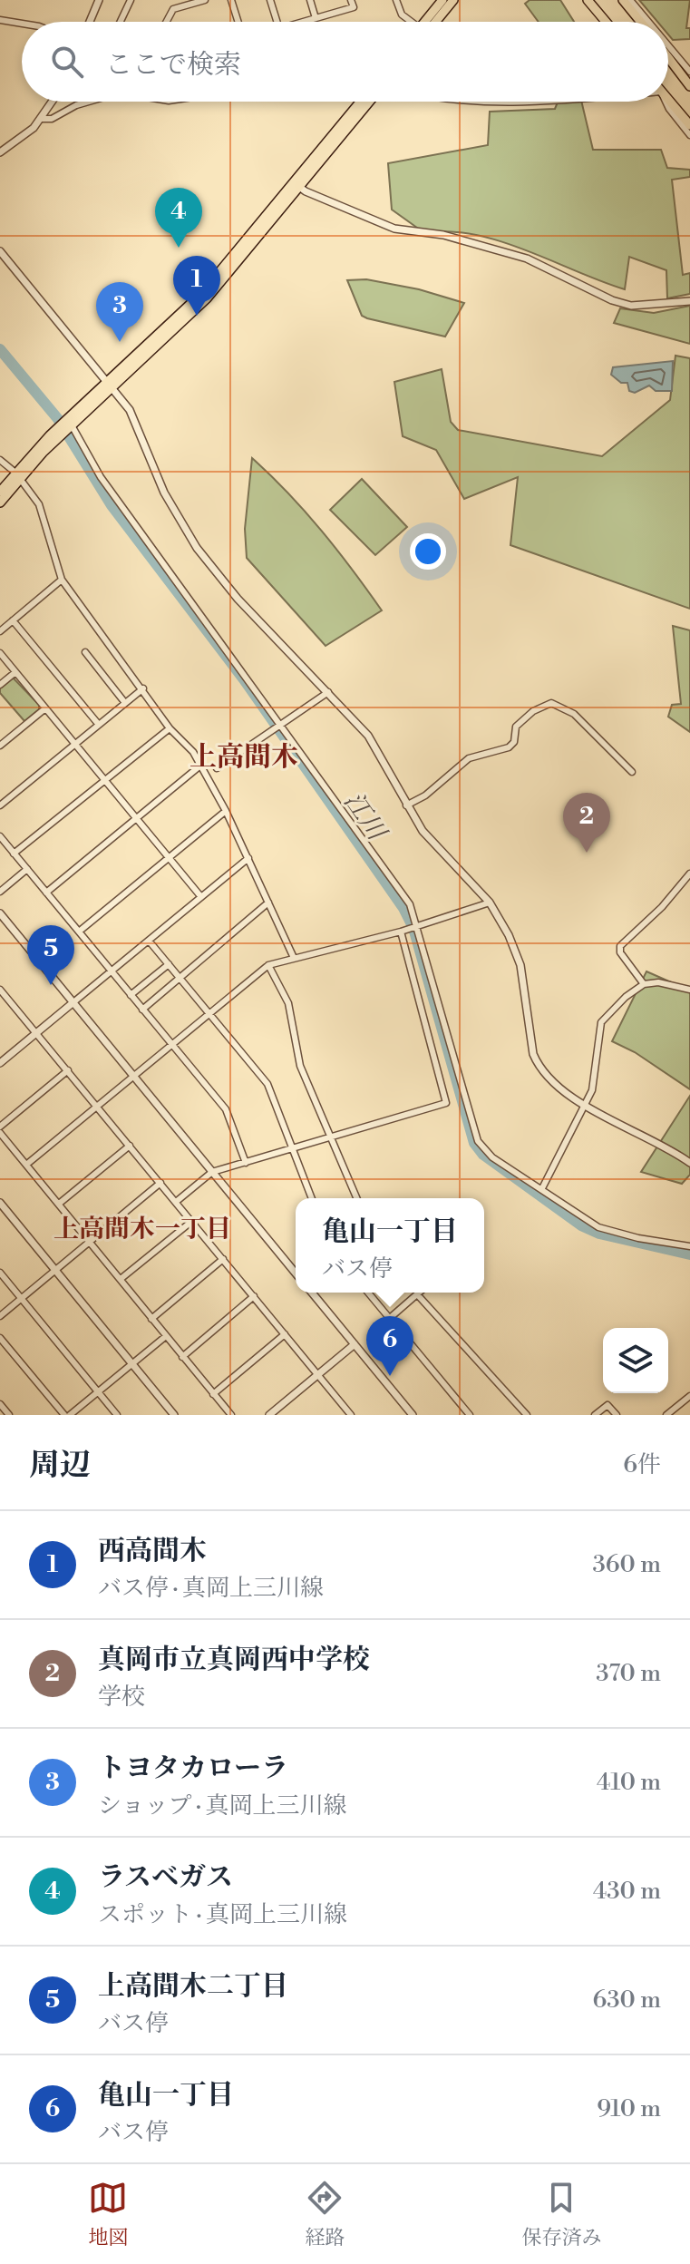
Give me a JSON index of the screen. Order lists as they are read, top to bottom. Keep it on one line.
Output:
{"districts":["上高間木","上高間木一丁目"],"water":["江川"],"page":{"search":"ここで検索","pins":["4","1","3","2","5","6"],"popup":["亀山一丁目","バス停"],"heading":["周辺","6件"],"list":[{"mark":"1","name":"西高間木","note":"バス停 · 真岡上三川線","value":"360 m"},{"mark":"2","name":"真岡市立真岡西中学校","note":"学校","value":"370 m"},{"mark":"3","name":"トヨタカローラ","note":"ショップ · 真岡上三川線","value":"410 m"},{"mark":"4","name":"ラスベガス","note":"スポット · 真岡上三川線","value":"430 m"},{"mark":"5","name":"上高間木二丁目","note":"バス停","value":"630 m"},{"mark":"6","name":"亀山一丁目","note":"バス停","value":"910 m"}],"nav":["地図","経路","保存済み"]}}
